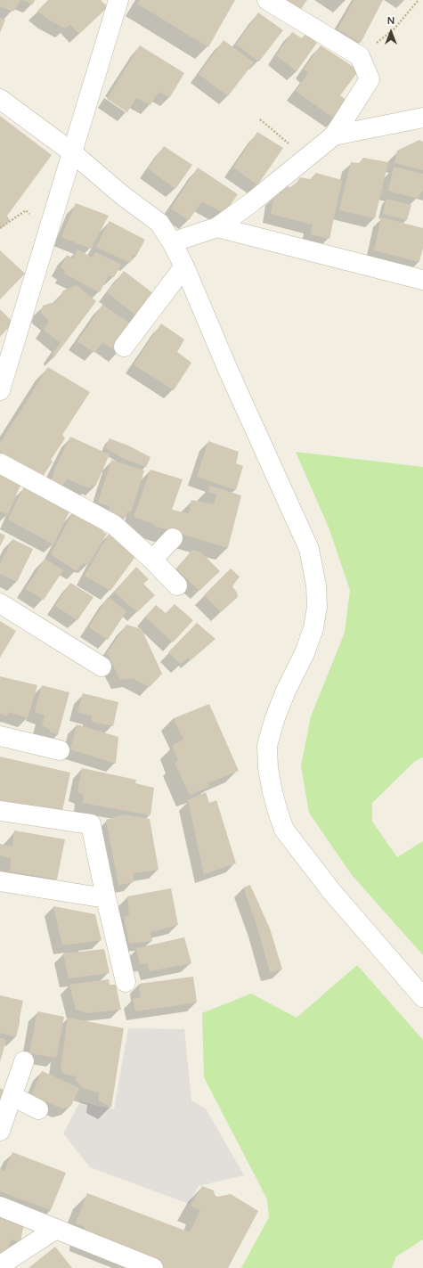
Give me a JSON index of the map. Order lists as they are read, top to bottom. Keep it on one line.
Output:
{"north":"top"}
